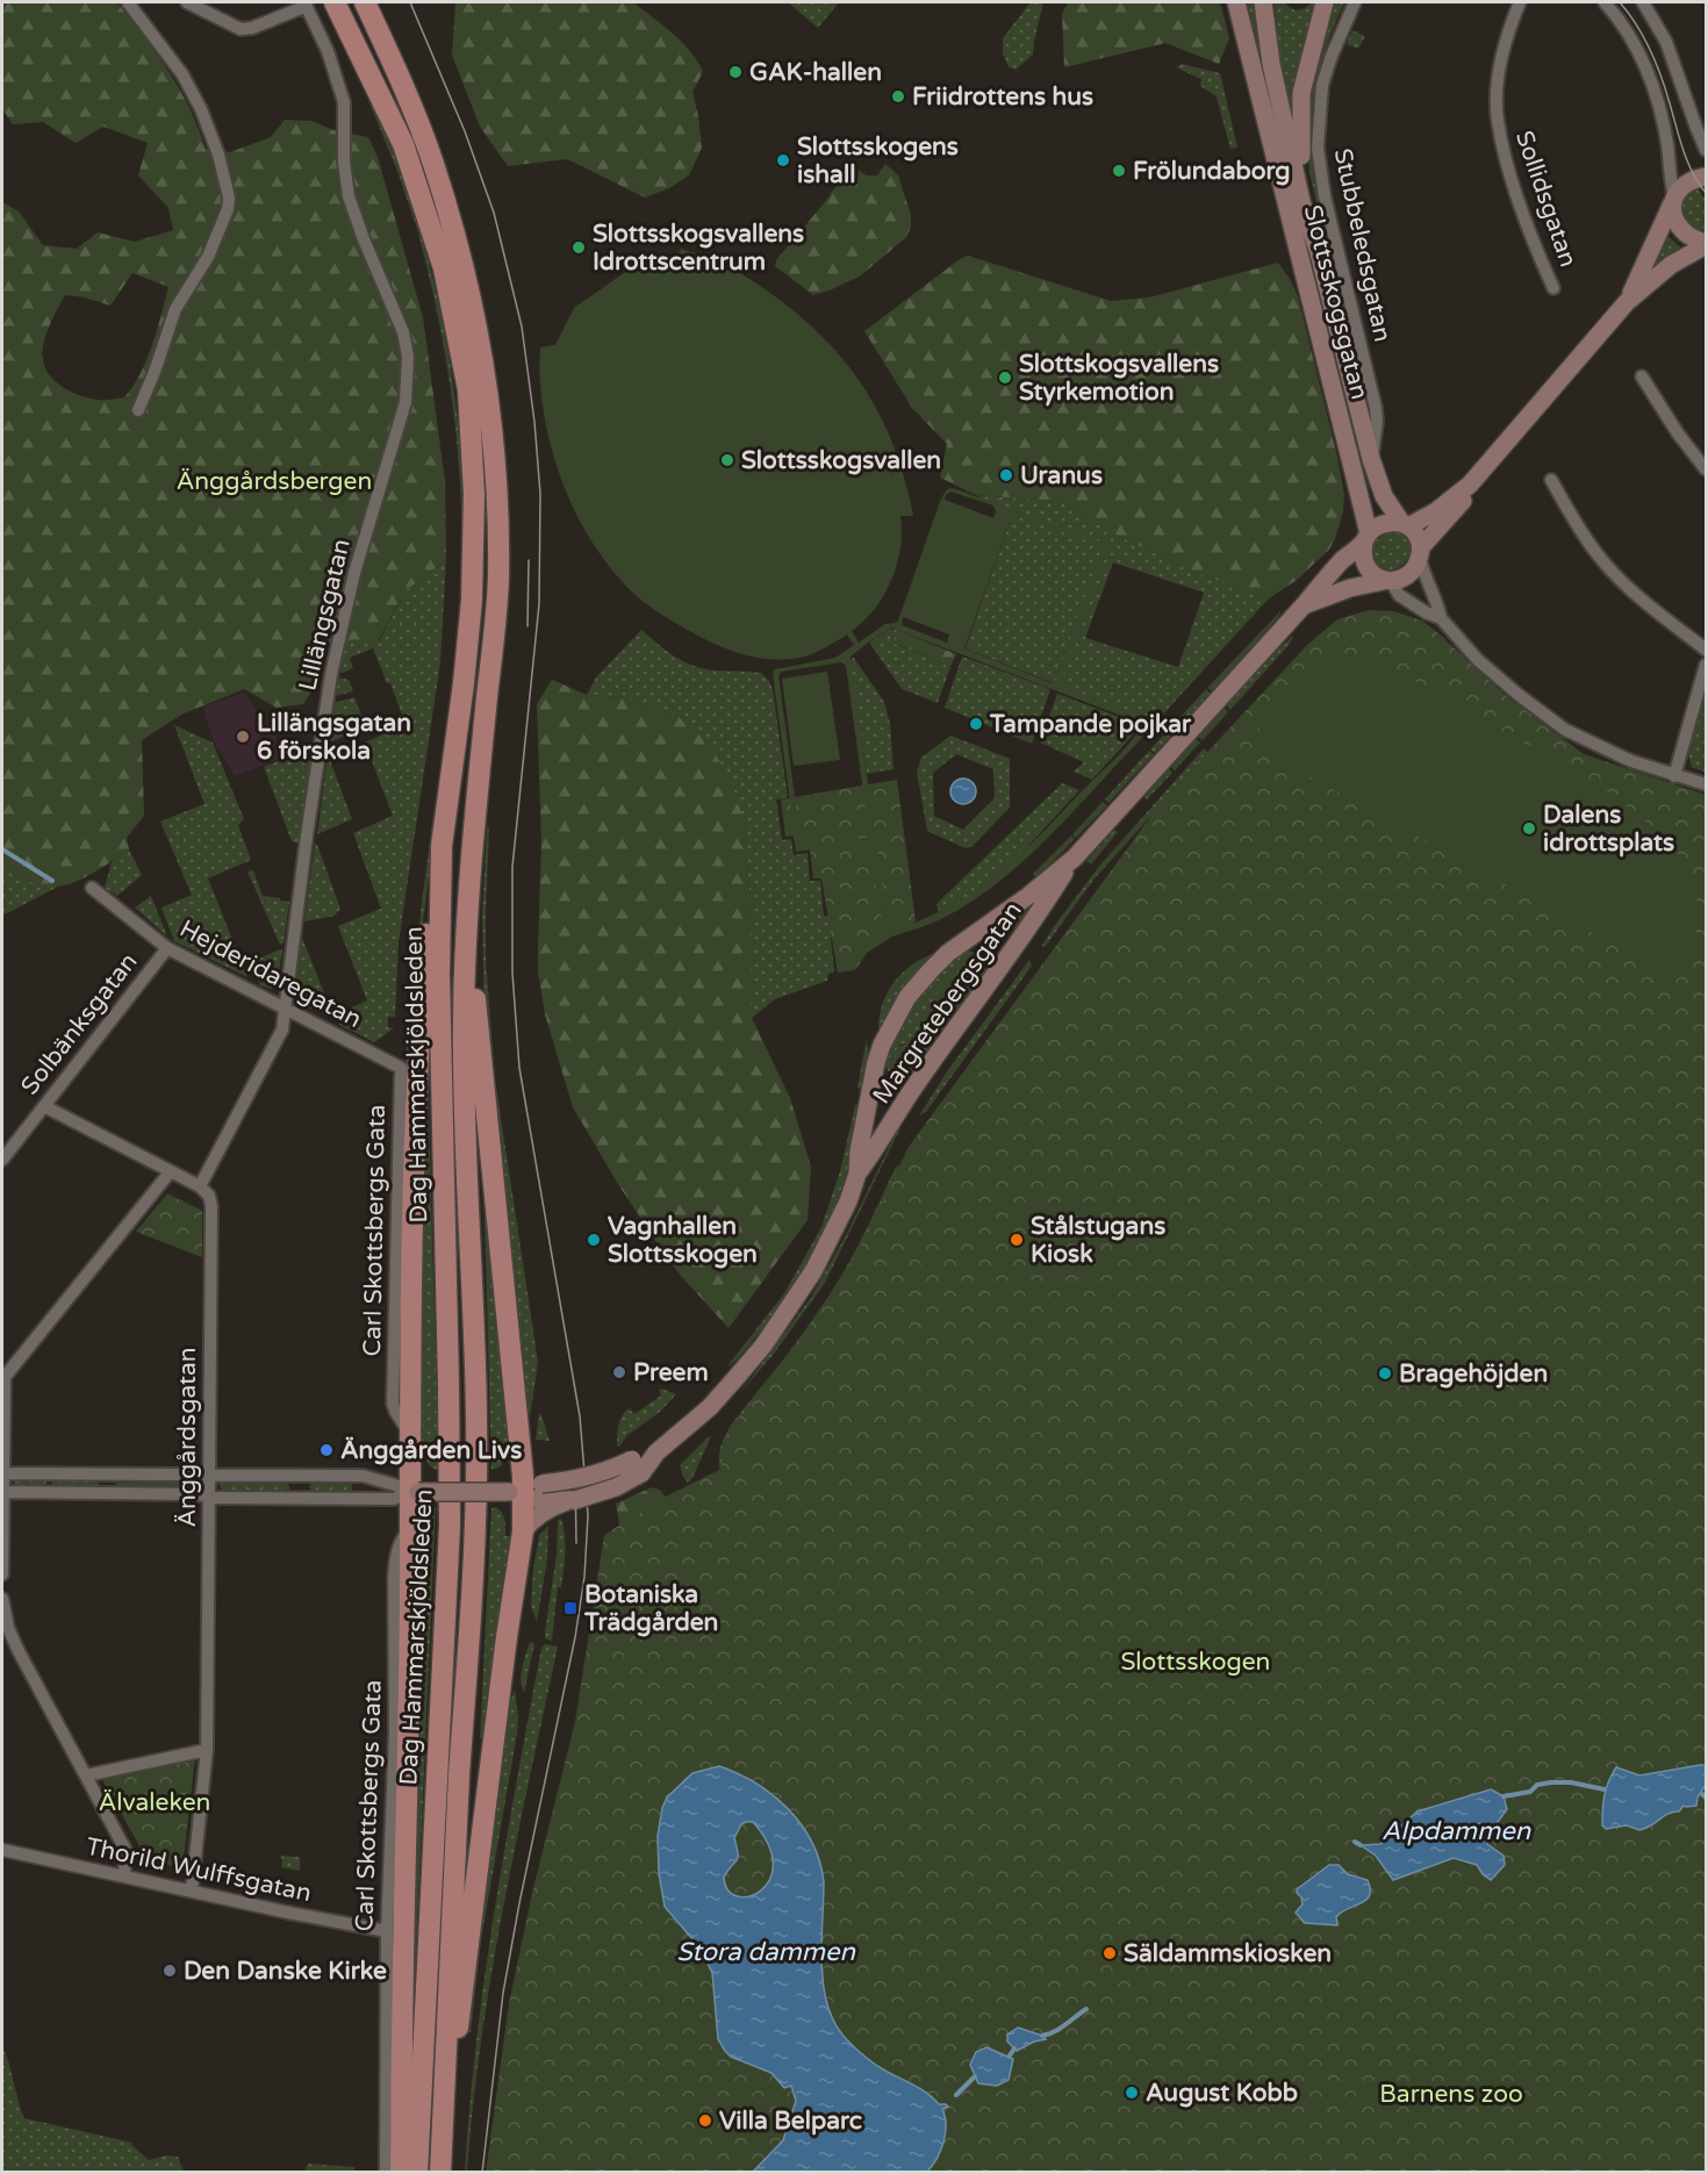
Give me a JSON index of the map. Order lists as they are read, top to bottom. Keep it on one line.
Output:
{"streets":{"main road":["Slottsskogsgatan","Margretebergsgatan","Dag Hammarskjöldsleden"],"street":["Sollidsgatan","Stubbeledsgatan","Lillängsgatan","Hejderidaregatan","Solbänksgatan","Carl Skottsbergs Gata","Änggårdsgatan","Thorild Wulffsgatan"]},"crossings":[["Stubbeledsgatan","Slottsskogsgatan"],["Slottsskogsgatan","Margretebergsgatan"],["Lillängsgatan","Hejderidaregatan"],["Hejderidaregatan","Solbänksgatan"],["Hejderidaregatan","Carl Skottsbergs Gata"],["Carl Skottsbergs Gata","Thorild Wulffsgatan"],["Änggårdsgatan","Thorild Wulffsgatan"]],"water":["Alpdammen","Stora dammen"],"parks":["Änggårdsbergen","Slottsskogen","Älvaleken","Barnens zoo"],"places":{"other":["GAK-hallen","Friidrottens hus","Slottsskogens ishall","Frölundaborg","Slottsskogsvallens Idrottscentrum","Slottskogsvallens Styrkemotion","Slottsskogsvallen","Uranus","Tampande pojkar","Lillängsgatan 6 förskola","Dalens idrottsplats","Vagnhallen Slottsskogen","Stålstugans Kiosk","Preem","Bragehöjden","Änggården Livs","Säldammskiosken","Den Danske Kirke","August Kobb","Villa Belparc"],"transit":["Botaniska Trädgården"]}}
